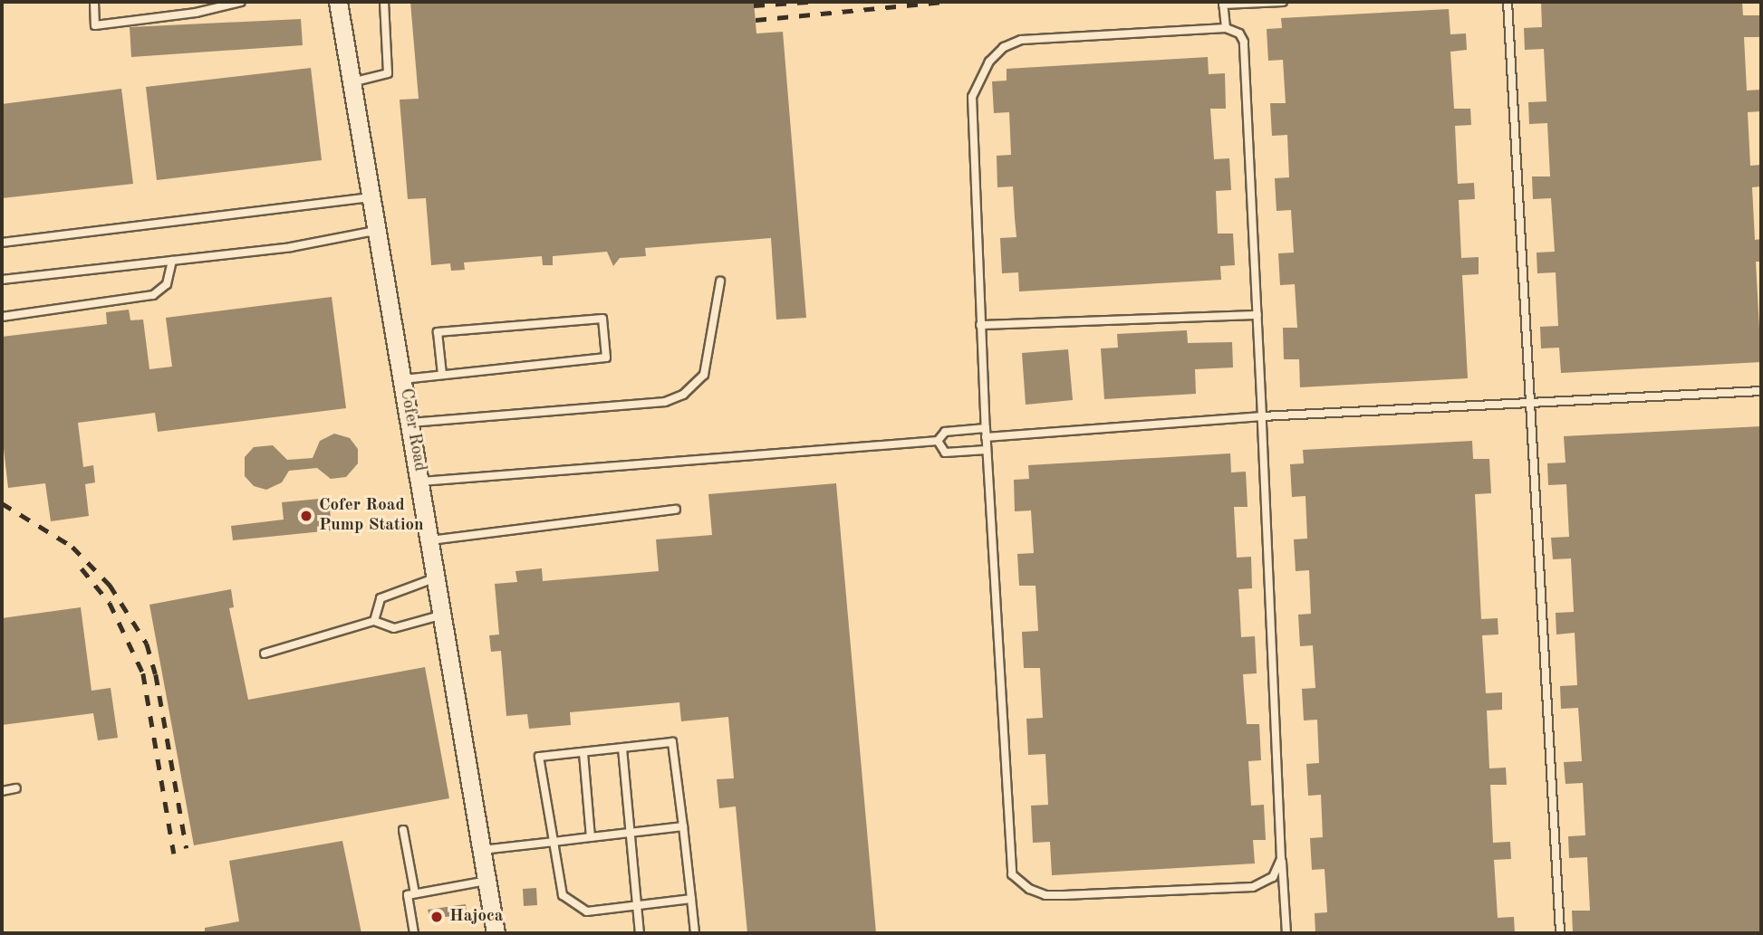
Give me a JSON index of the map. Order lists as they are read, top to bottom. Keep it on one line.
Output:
{"streets":{"street":["Cofer Road"]},"places":["Cofer Road Pump Station","Hajoca"]}
